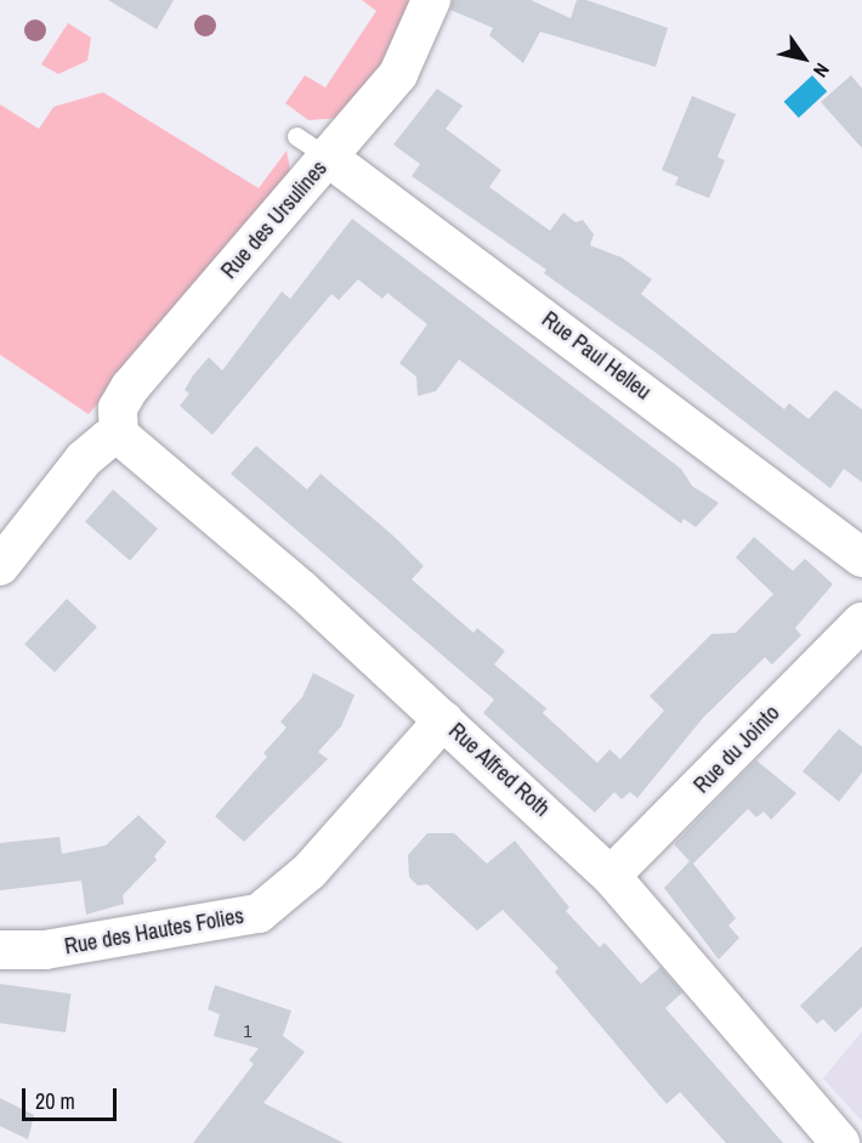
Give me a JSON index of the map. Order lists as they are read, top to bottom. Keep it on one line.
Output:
{"streets":{"street":["Rue des Ursulines","Rue Paul Helleu","Rue du Jointo","Rue Alfred Roth","Rue des Hautes Folies"]},"crossings":[["Rue des Ursulines","Rue Paul Helleu"],["Rue des Ursulines","Rue Alfred Roth"],["Rue du Jointo","Rue Alfred Roth"],["Rue Alfred Roth","Rue des Hautes Folies"]],"house_numbers":["1"],"scale_bar":"20 m","north":"bottom right"}
